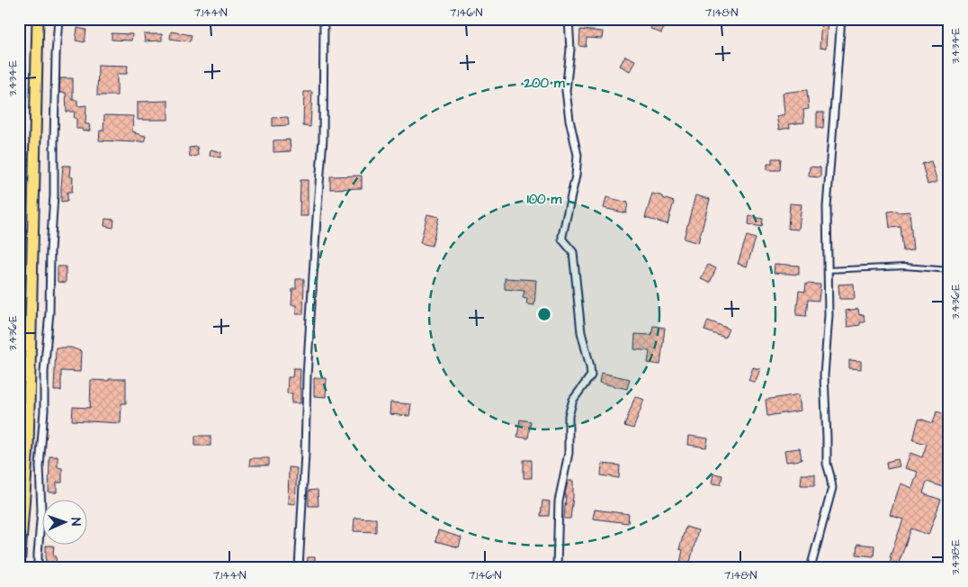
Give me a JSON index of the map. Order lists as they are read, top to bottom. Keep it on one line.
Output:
{"north":"right","coordinates":["7.144°N","7.146°N","7.148°N","3.434°E","3.436°E","3.438°E"],"rings":["200 m","100 m"]}
